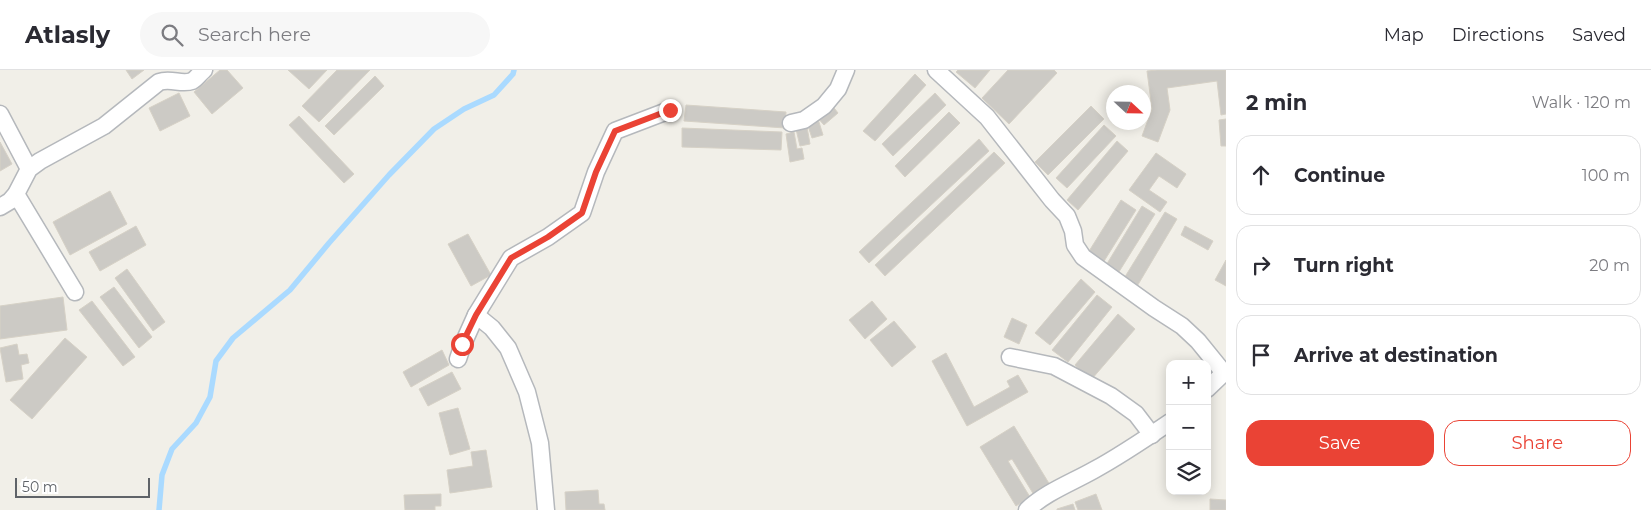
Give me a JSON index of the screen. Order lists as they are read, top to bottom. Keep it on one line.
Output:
{"scale_bar":"50 m","north":"right","page":{"header":"Atlasly","search":"Search here","nav":["Map","Directions","Saved"],"heading":["2 min","Walk · 120 m"],"list":[["Continue","100 m"],["Turn right","20 m"],"Arrive at destination"],"map_buttons":["+","−"],"buttons":["Save","Share"],"scale":"50 m"}}
